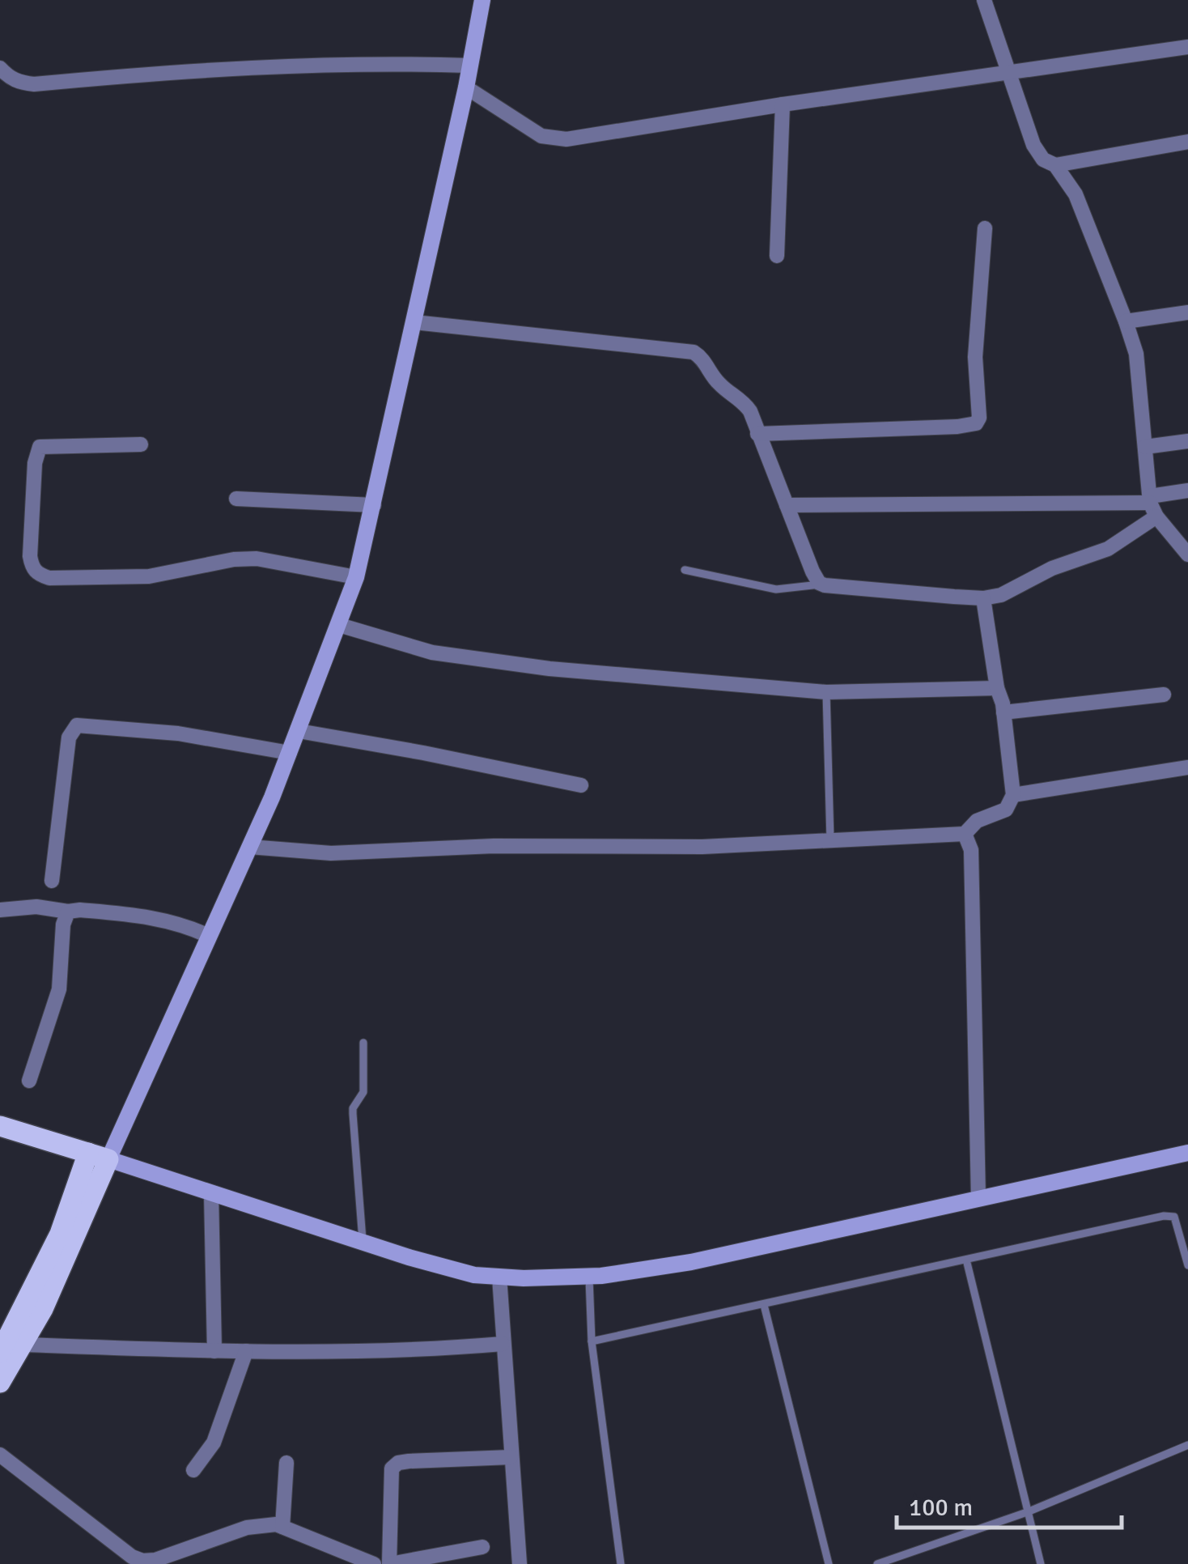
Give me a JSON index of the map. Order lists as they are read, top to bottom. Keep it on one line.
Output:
{"scale_bar":"100 m"}
